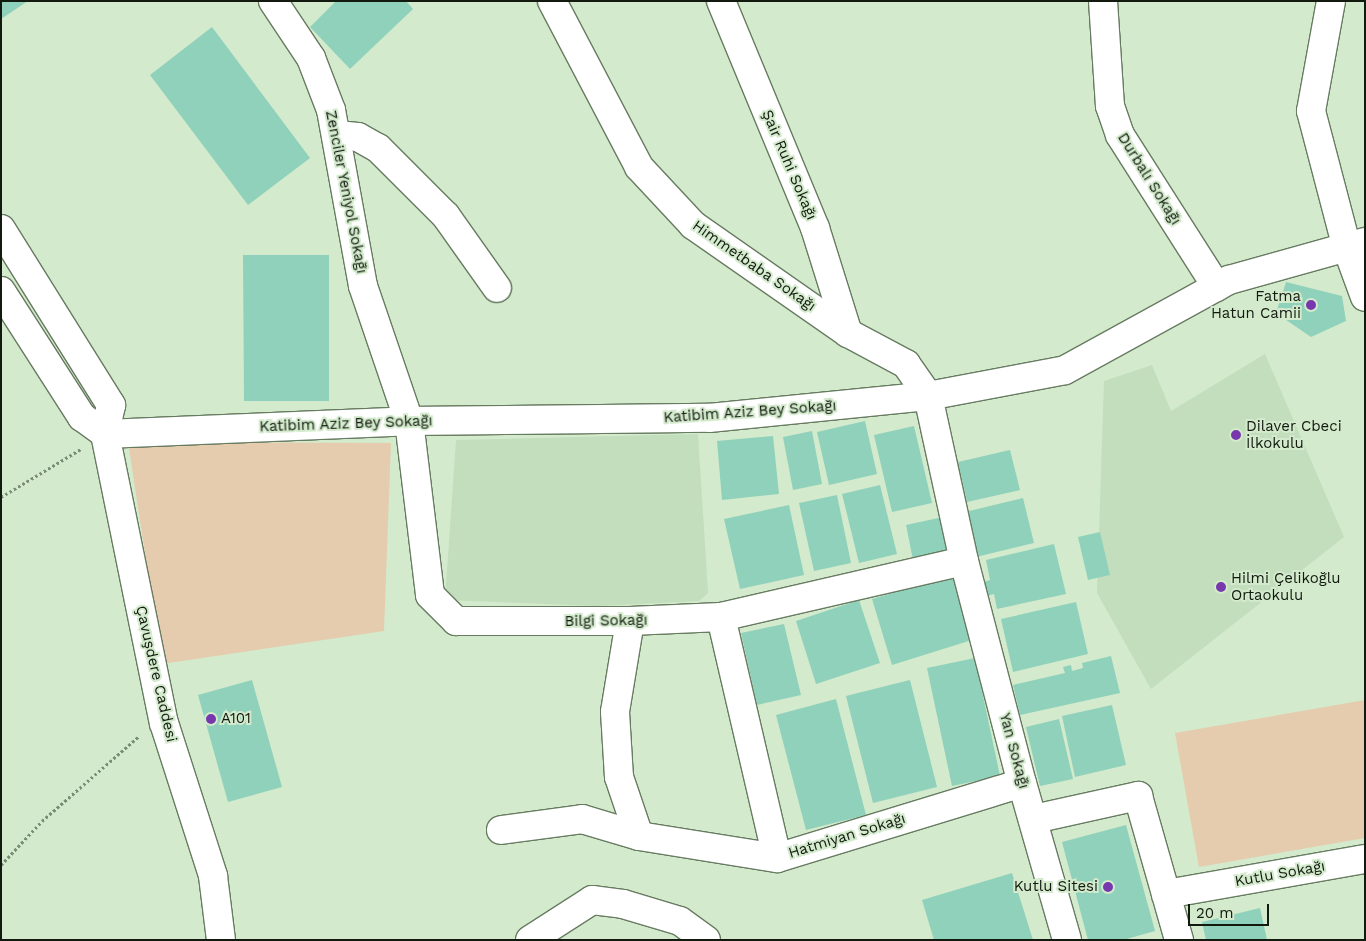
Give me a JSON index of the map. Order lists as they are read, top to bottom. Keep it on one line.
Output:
{"streets":{"street":["Şair Ruhi Sokağı","Durbalı Sokağı","Zenciler Yeniyol Sokağı","Himmetbaba Sokağı","Katibim Aziz Bey Sokağı","Bilgi Sokağı","Çavuşdere Caddesi","Yan Sokağı","Hatmiyan Sokağı","Kutlu Sokağı"]},"crossings":[["Şair Ruhi Sokağı","Himmetbaba Sokağı"],["Durbalı Sokağı","Katibim Aziz Bey Sokağı"],["Zenciler Yeniyol Sokağı","Katibim Aziz Bey Sokağı"],["Zenciler Yeniyol Sokağı","Bilgi Sokağı"],["Himmetbaba Sokağı","Katibim Aziz Bey Sokağı"],["Himmetbaba Sokağı","Yan Sokağı"],["Katibim Aziz Bey Sokağı","Bilgi Sokağı"],["Katibim Aziz Bey Sokağı","Çavuşdere Caddesi"],["Katibim Aziz Bey Sokağı","Yan Sokağı"],["Yan Sokağı","Hatmiyan Sokağı"]],"places":["Fatma Hatun Camii","Dilaver Cbeci İlkokulu","Hilmi Çelikoğlu Ortaokulu","A101","Kutlu Sitesi"],"scale_bar":"20 m"}
